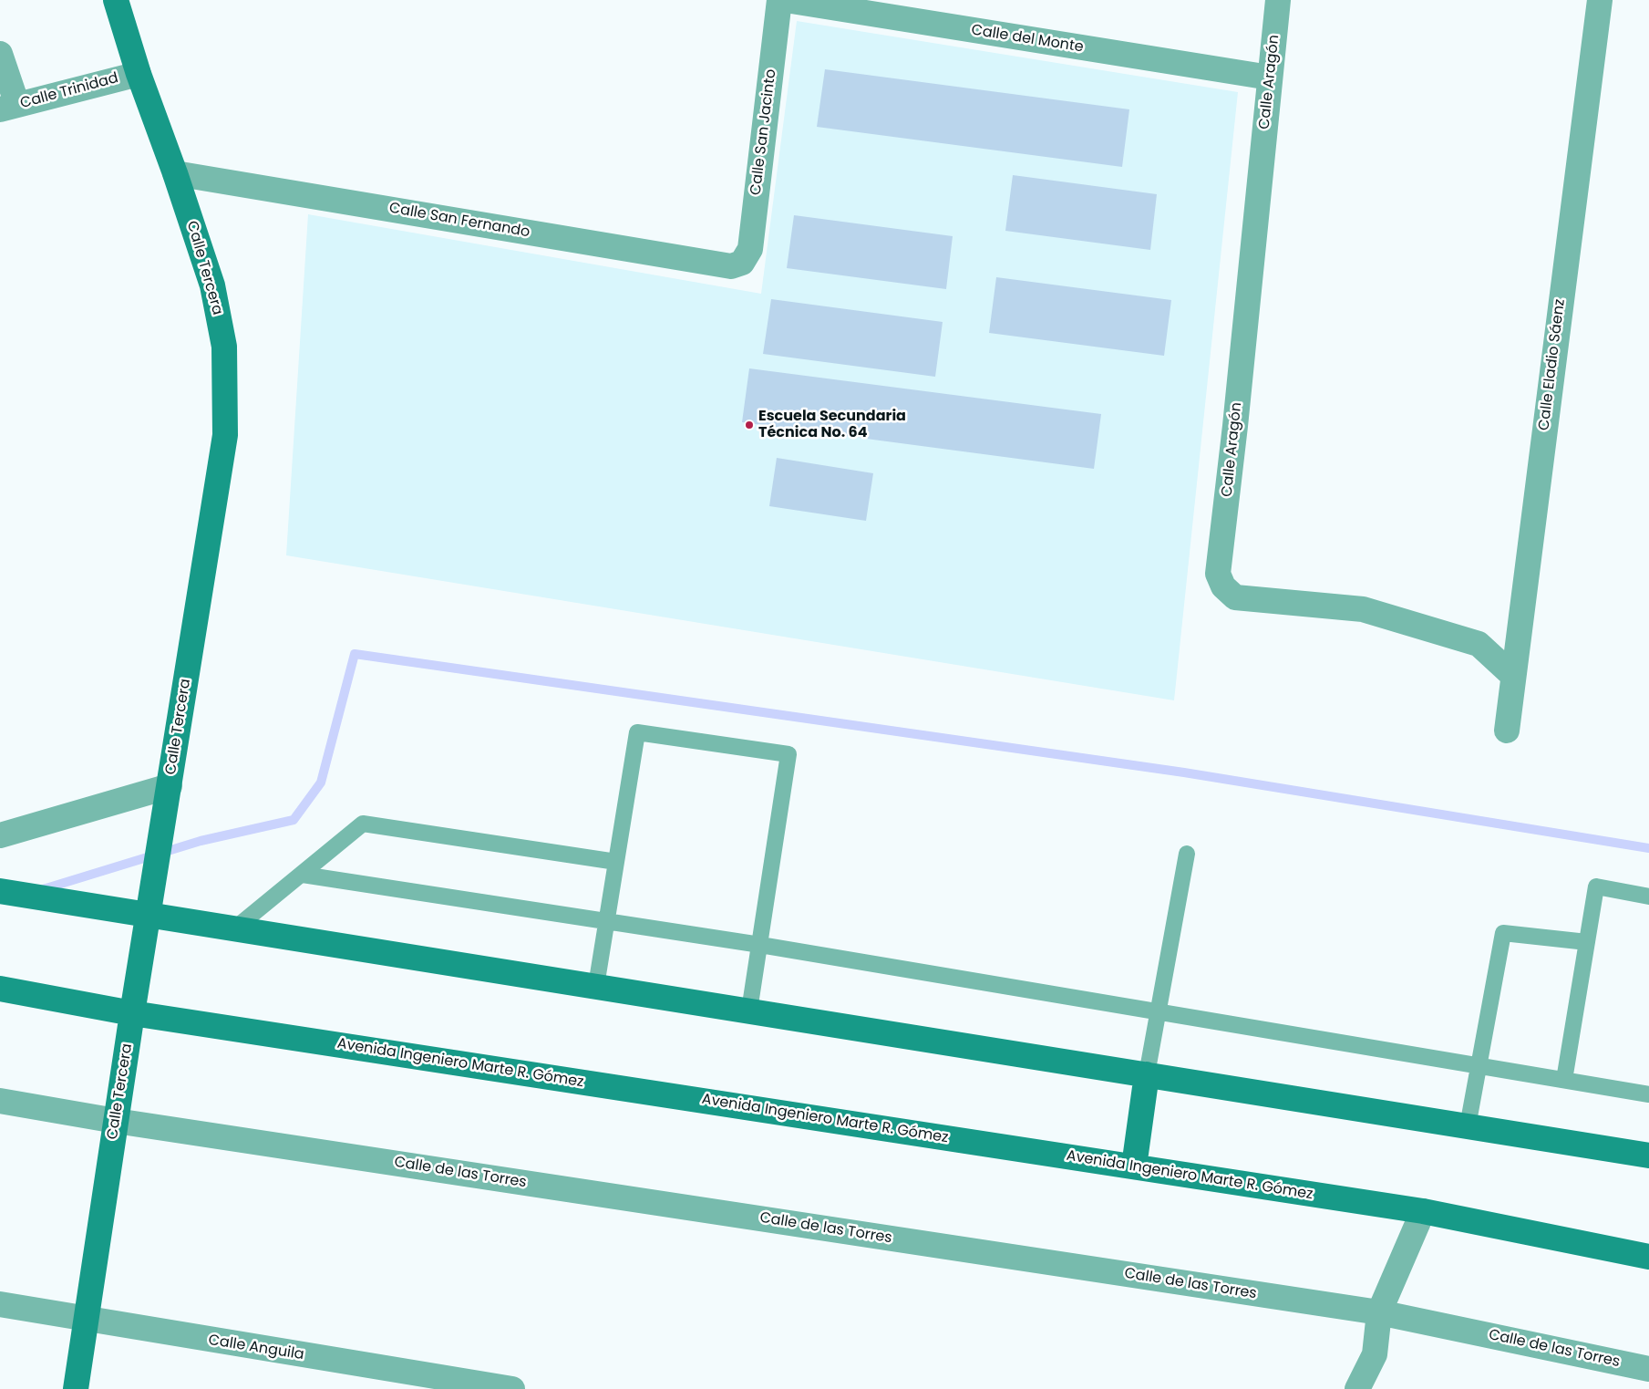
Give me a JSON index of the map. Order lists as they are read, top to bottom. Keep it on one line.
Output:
{"streets":{"main road":["Calle Tercera","Avenida Ingeniero Marte R. Gómez"],"street":["Calle del Monte","Calle Aragón","Calle Trinidad","Calle San Jacinto","Calle San Fernando","Calle Eladio Sáenz","Calle de las Torres","Calle Anguila"]},"crossings":[["Calle del Monte","Calle Aragón"],["Calle Aragón","Calle Eladio Sáenz"],["Calle Trinidad","Calle Tercera"],["Calle San Jacinto","Calle San Fernando"],["Calle San Fernando","Calle Tercera"],["Calle Tercera","Avenida Ingeniero Marte R. Gómez"],["Calle Tercera","Calle de las Torres"],["Calle Tercera","Calle Anguila"]],"places":["Escuela Secundaria Técnica No. 64"]}
